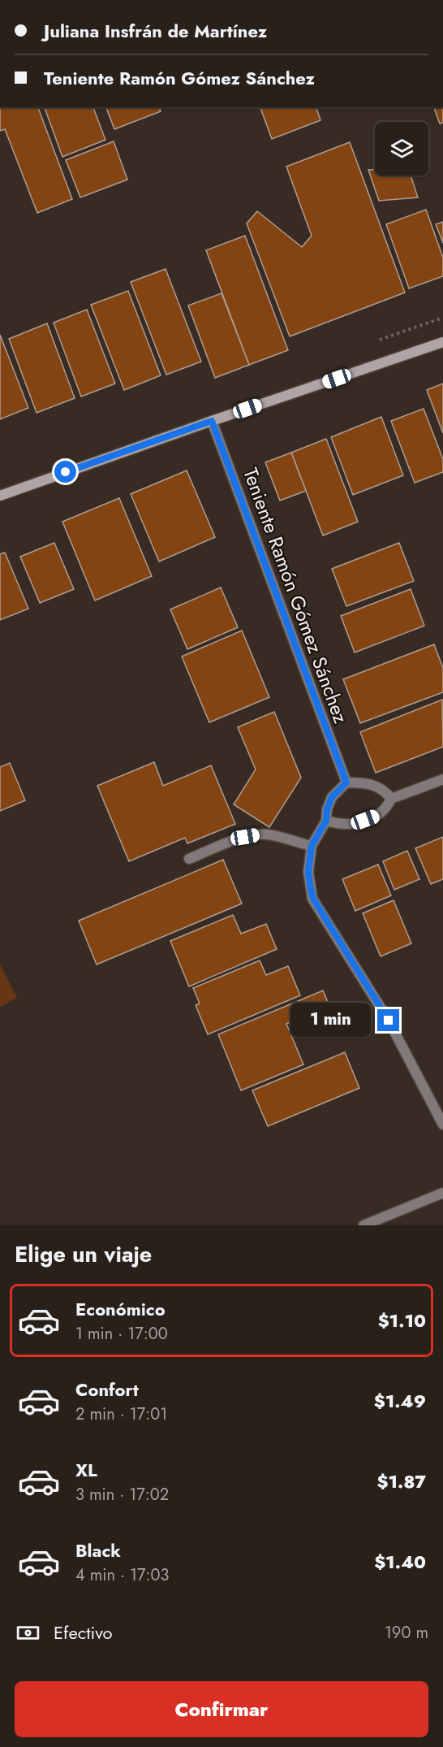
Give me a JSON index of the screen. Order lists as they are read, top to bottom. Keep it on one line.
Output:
{"streets":{"street":["Teniente Ramón Gómez Sánchez"]},"page":{"banner":["Juliana Insfrán de Martínez","Teniente Ramón Gómez Sánchez"],"bubble":"1 min","heading":"Elige un viaje","list":[{"name":"Económico","note":"1 min · 17:00","value":"$1.10"},{"name":"Confort","note":"2 min · 17:01","value":"$1.49"},{"name":"XL","note":"3 min · 17:02","value":"$1.87"},{"name":"Black","note":"4 min · 17:03","value":"$1.40"}],"pay":["Efectivo","190 m"],"buttons":"Confirmar"}}
